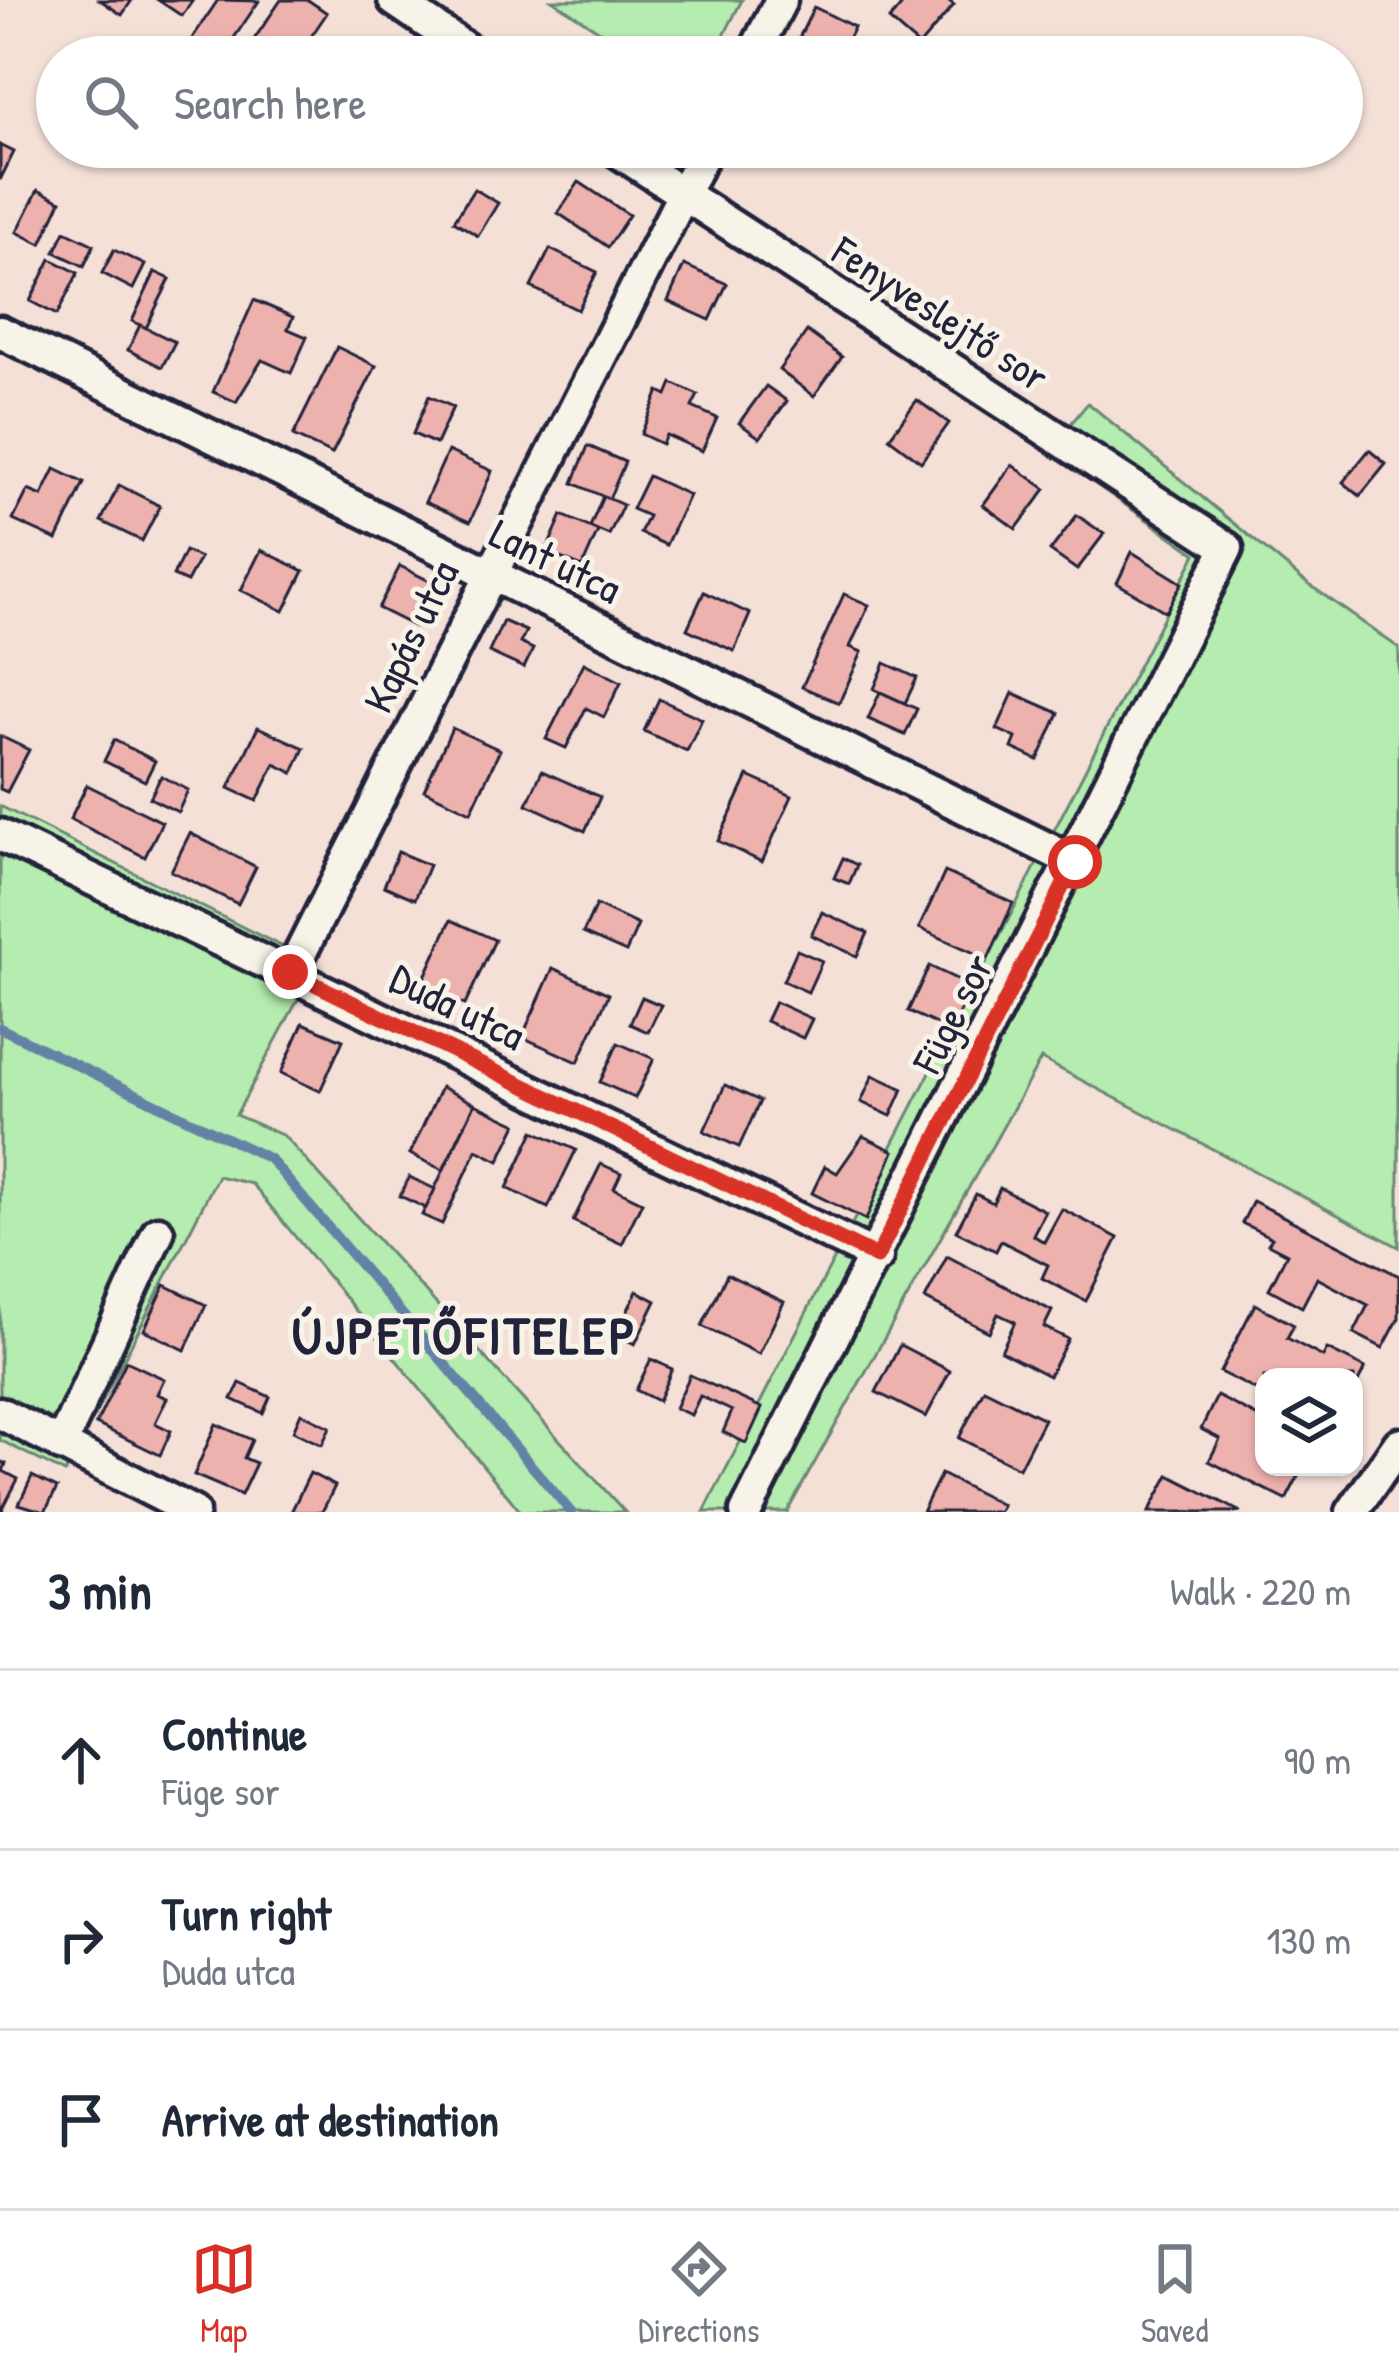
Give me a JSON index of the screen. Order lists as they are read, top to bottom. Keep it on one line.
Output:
{"streets":{"street":["Fenyveslejtő sor","Lant utca","Kapás utca","Duda utca","Füge sor"]},"crossings":[["Fenyveslejtő sor","Kapás utca"],["Fenyveslejtő sor","Füge sor"],["Lant utca","Kapás utca"],["Lant utca","Füge sor"],["Kapás utca","Duda utca"],["Duda utca","Füge sor"]],"districts":["ÚJPETŐFITELEP"],"page":{"search":"Search here","heading":["3 min","Walk · 220 m"],"list":[["Continue","Füge sor","90 m"],["Turn right","Duda utca","130 m"],"Arrive at destination"],"nav":["Map","Directions","Saved"]}}
